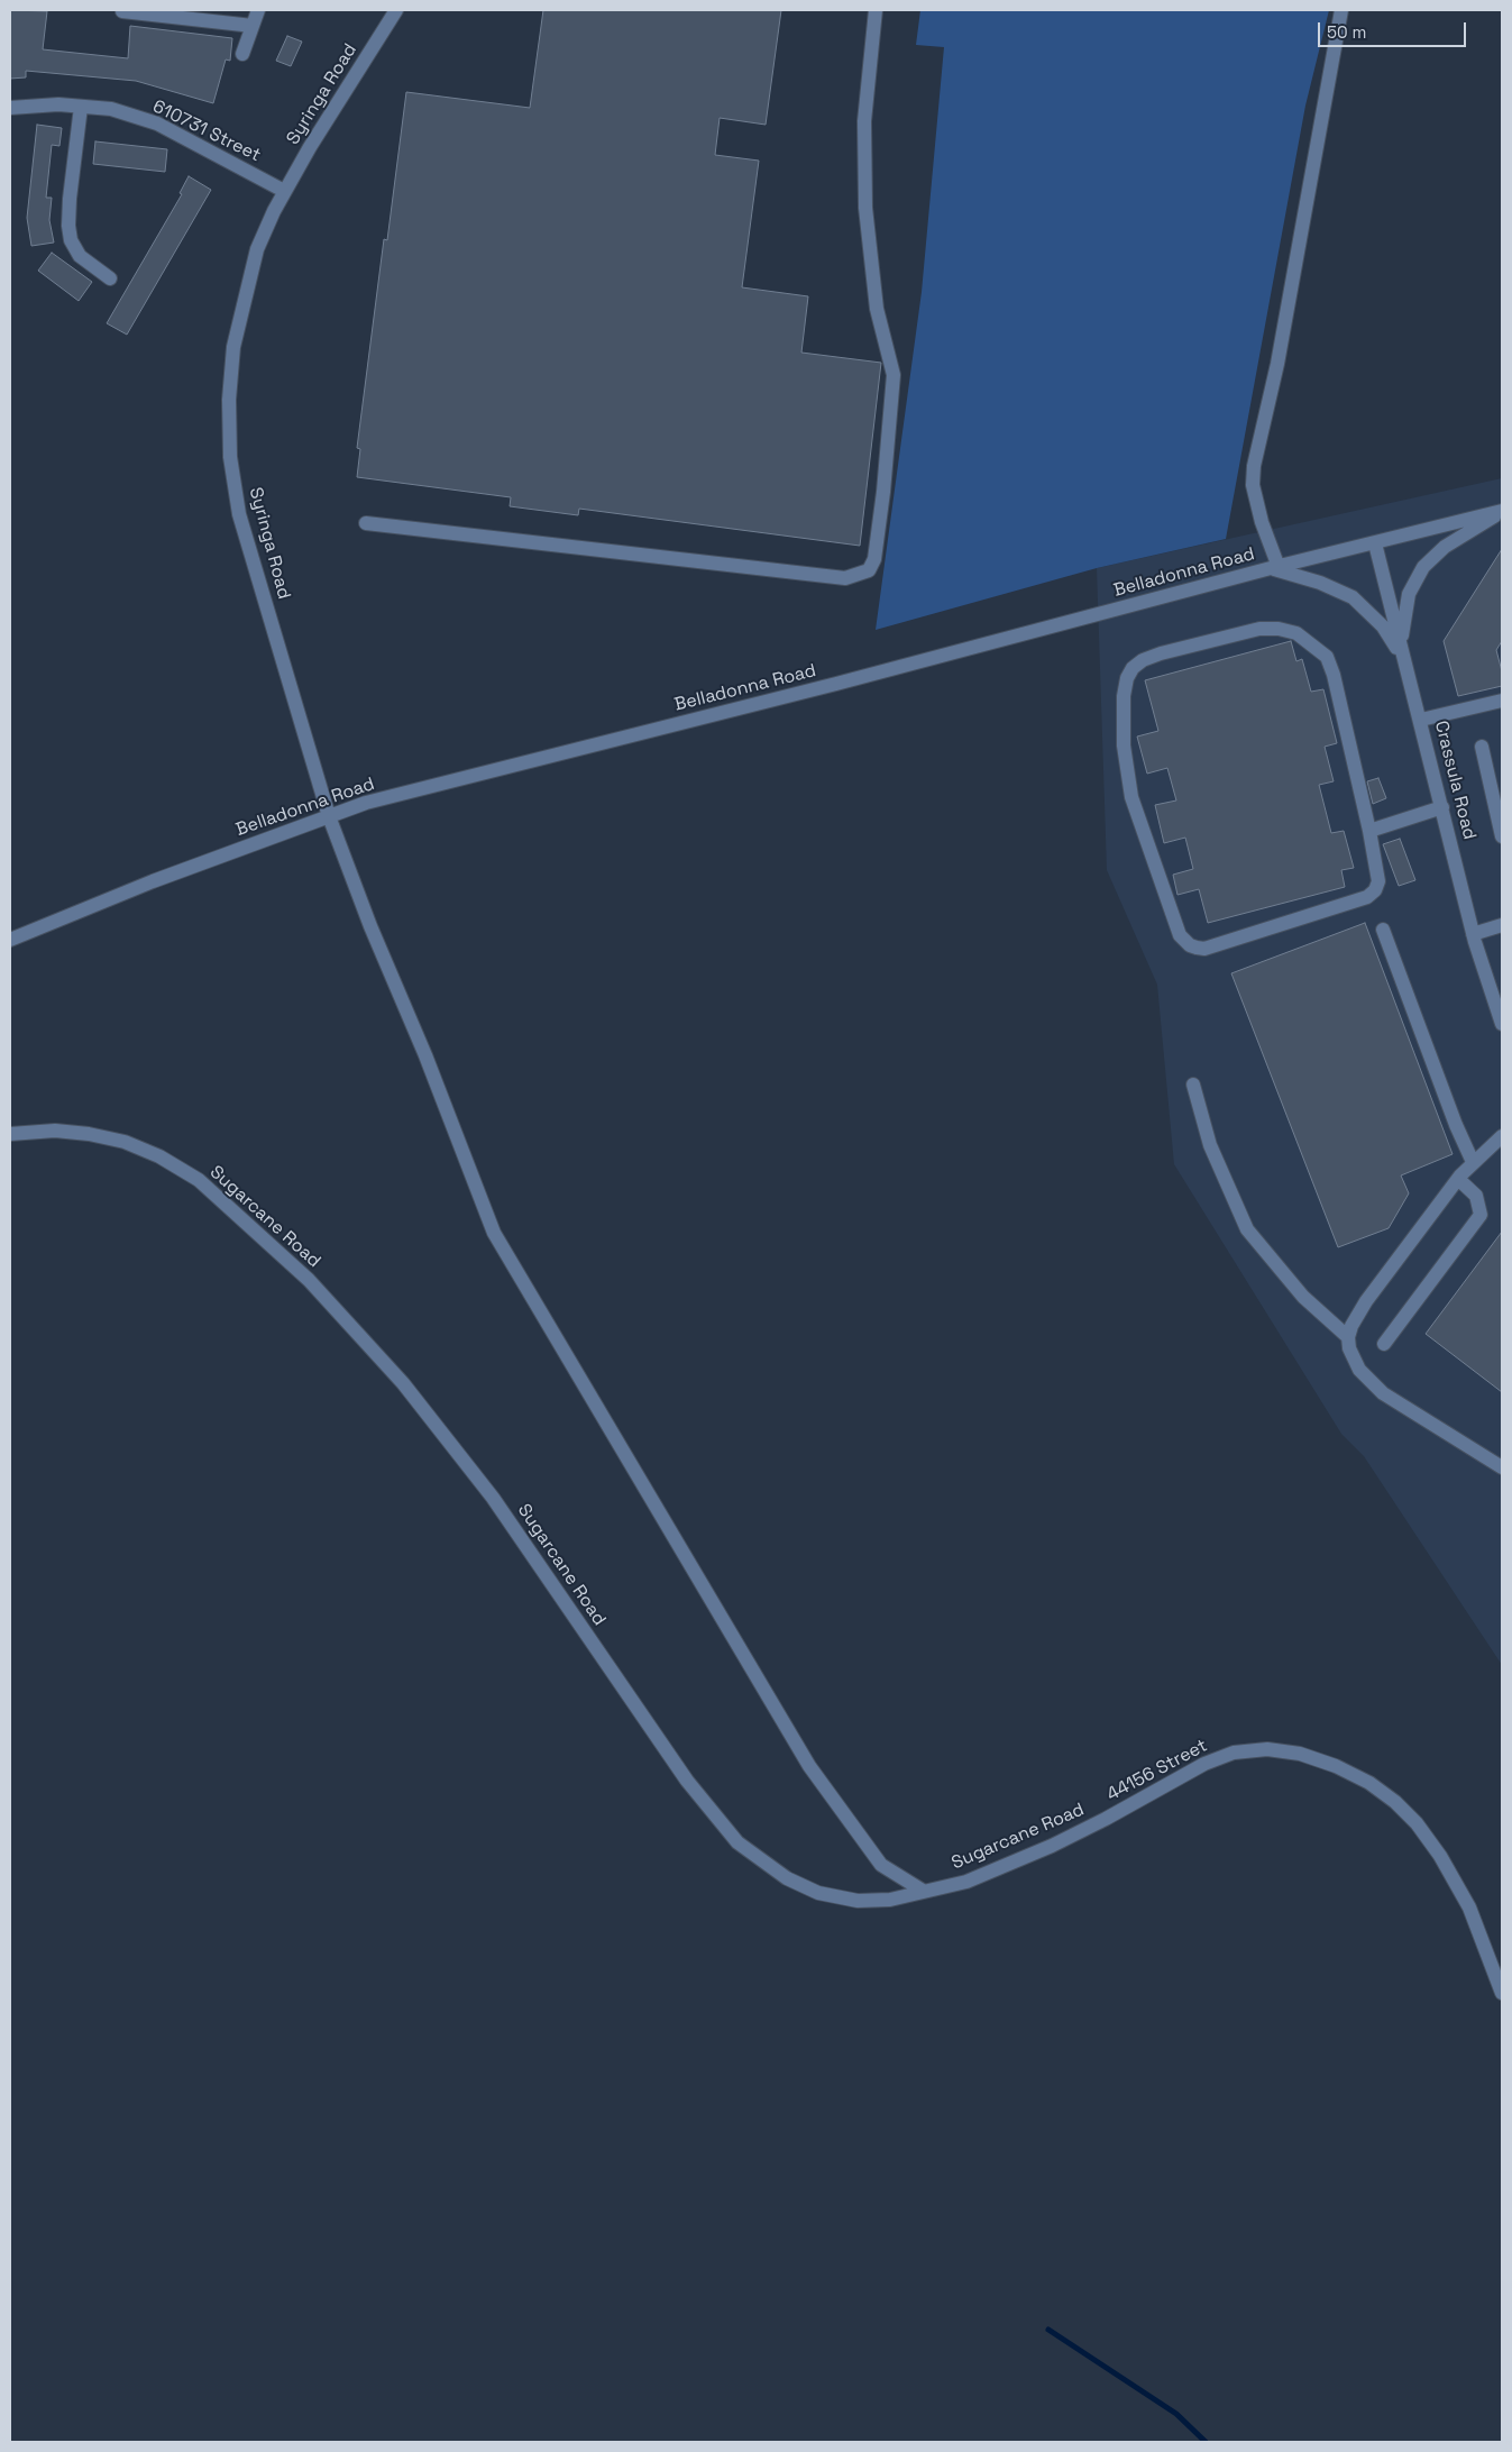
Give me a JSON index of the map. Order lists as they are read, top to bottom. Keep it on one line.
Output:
{"streets":{"street":["Syringa Road","610731 Street","Belladonna Road","Crassula Road","Sugarcane Road","44156 Street"]},"crossings":[["Syringa Road","610731 Street"],["Syringa Road","Belladonna Road"],["Syringa Road","Sugarcane Road"],["Belladonna Road","Crassula Road"],["Sugarcane Road","44156 Street"]],"scale_bar":"50 m"}
